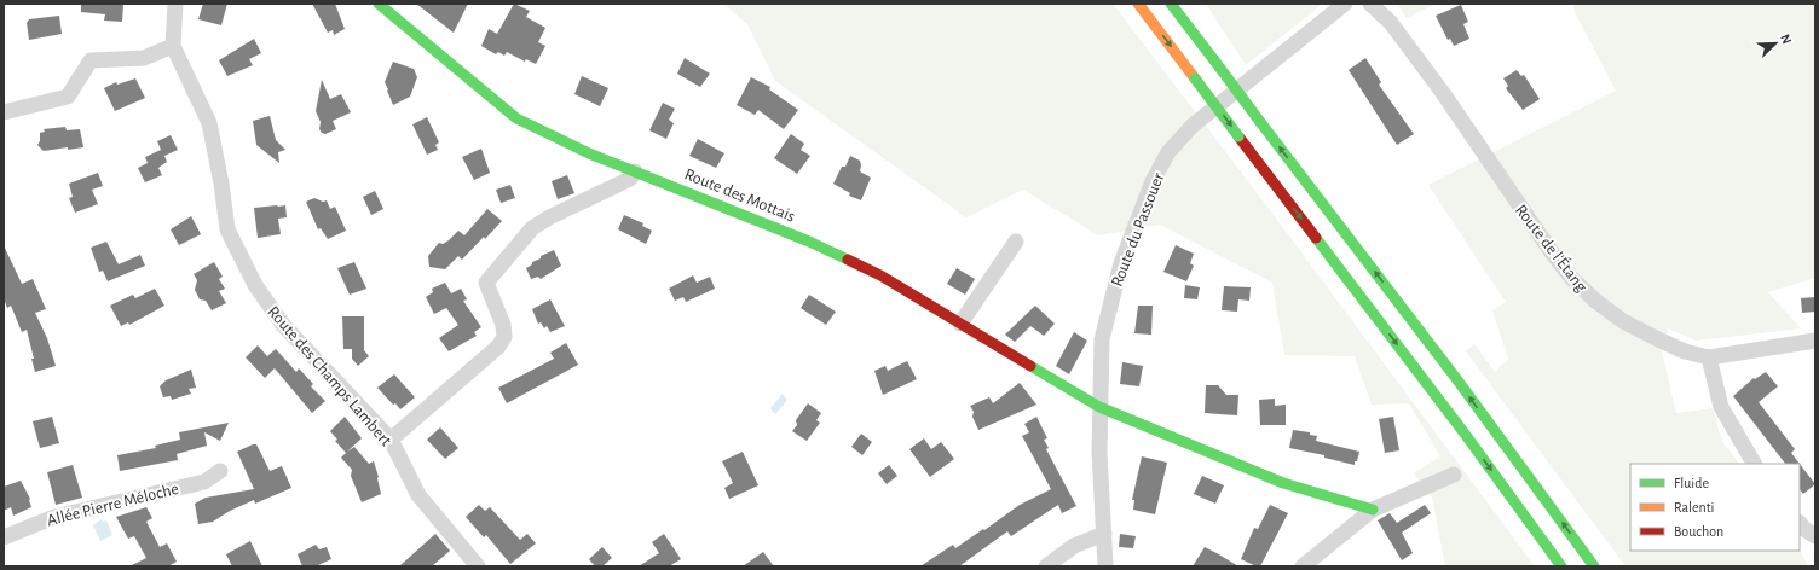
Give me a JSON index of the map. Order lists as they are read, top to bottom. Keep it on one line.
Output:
{"streets":{"main road":["Route des Mottais"],"street":["Route du Passouer","Route de l'Étang","Route des Champs Lambert","Allée Pierre Méloche"]},"crossings":[["Route des Mottais","Route du Passouer"]],"legend":["Fluide","Ralenti","Bouchon"],"north":"top right"}
